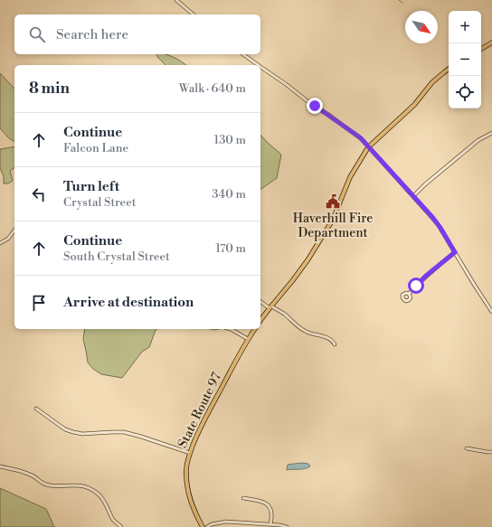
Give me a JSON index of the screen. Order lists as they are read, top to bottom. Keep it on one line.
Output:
{"streets":{"main road":["State Route 97"]},"places":{"public building":["Haverhill Fire Department"]},"north":"bottom right","page":{"map_buttons":["+","−"],"search":"Search here","heading":["8 min","Walk · 640 m"],"list":[["Continue","Falcon Lane","130 m"],["Turn left","Crystal Street","340 m"],["Continue","South Crystal Street","170 m"],"Arrive at destination"]}}
